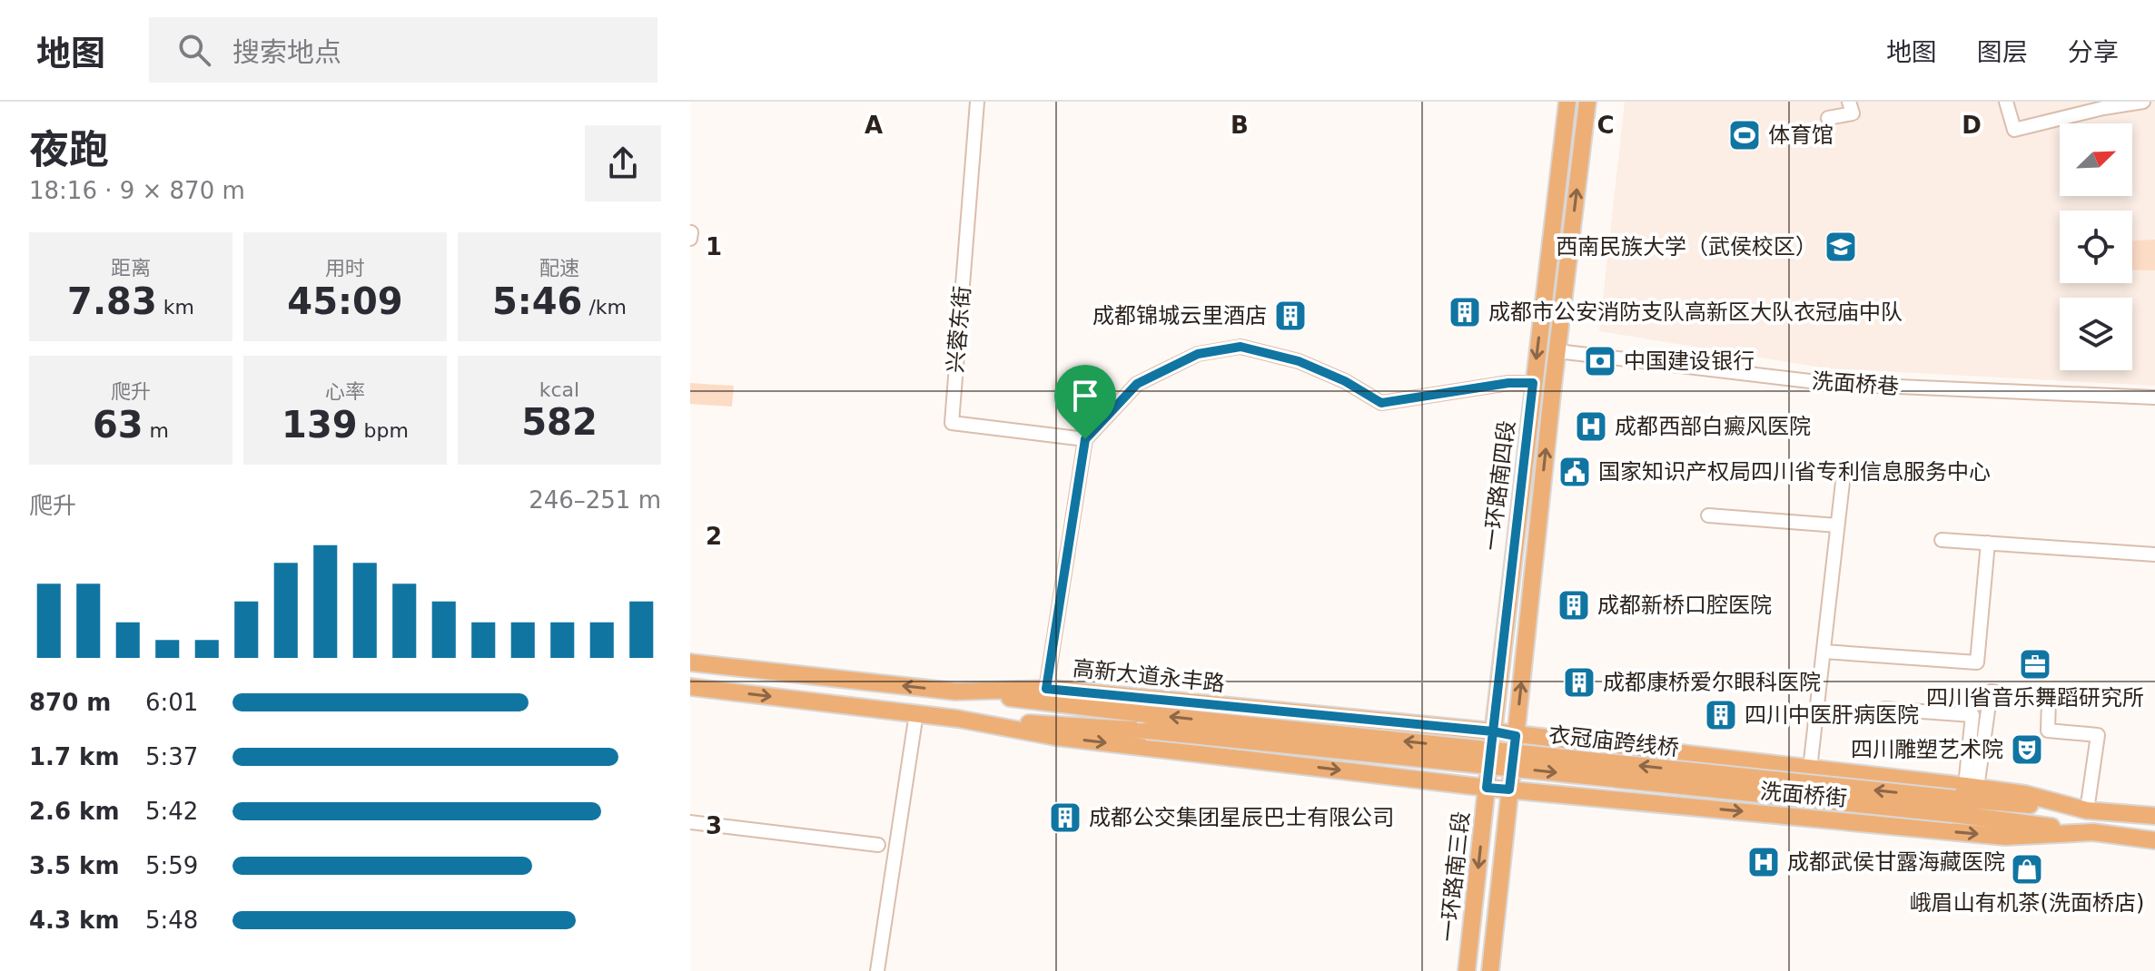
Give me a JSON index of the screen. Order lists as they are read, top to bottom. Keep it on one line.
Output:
{"streets":{"main road":["一环路南四段","高新大道永丰路","衣冠庙跨线桥","洗面桥街","一环路南三段"],"street":["兴蓉东街","洗面桥巷"]},"crossings":[["洗面桥巷","一环路南四段"],["一环路南四段","高新大道永丰路"],["一环路南四段","洗面桥街"],["一环路南四段","一环路南三段"],["高新大道永丰路","衣冠庙跨线桥"],["高新大道永丰路","洗面桥街"],["衣冠庙跨线桥","洗面桥街"],["洗面桥街","一环路南三段"]],"places":{"sports":["体育馆"],"school or university":["西南民族大学（武侯校区）"],"building":["成都市公安消防支队高新区大队衣冠庙中队","成都锦城云里酒店","成都新桥口腔医院","成都康桥爱尔眼科医院","四川中医肝病医院","成都公交集团星辰巴士有限公司"],"bank":["中国建设银行"],"hospital":["成都西部白癜风医院","成都武侯甘露海藏医院"],"public building":["国家知识产权局四川省专利信息服务中心"],"office":["四川省音乐舞蹈研究所"],"theatre":["四川雕塑艺术院"],"shop":["峨眉山有机茶(洗面桥店)"]},"north":"top right","page":{"header":"地图","search":"搜索地点","nav":["地图","图层","分享"],"heading":["夜跑","18:16 · 9 × 870 m"],"stats":[["距离","7.83 km"],["用时","45:09"],["配速","5:46 /km"],["爬升","63 m"],["心率","139 bpm"],["kcal","582"]],"chart":["爬升","246–251 m"],"list":[{"name":"870 m","note":"6:01"},{"name":"1.7 km","note":"5:37"},{"name":"2.6 km","note":"5:42"},{"name":"3.5 km","note":"5:59"},{"name":"4.3 km","note":"5:48"}]},"grid":{"columns":["A","B","C","D"],"rows":["1","2","3"]}}
